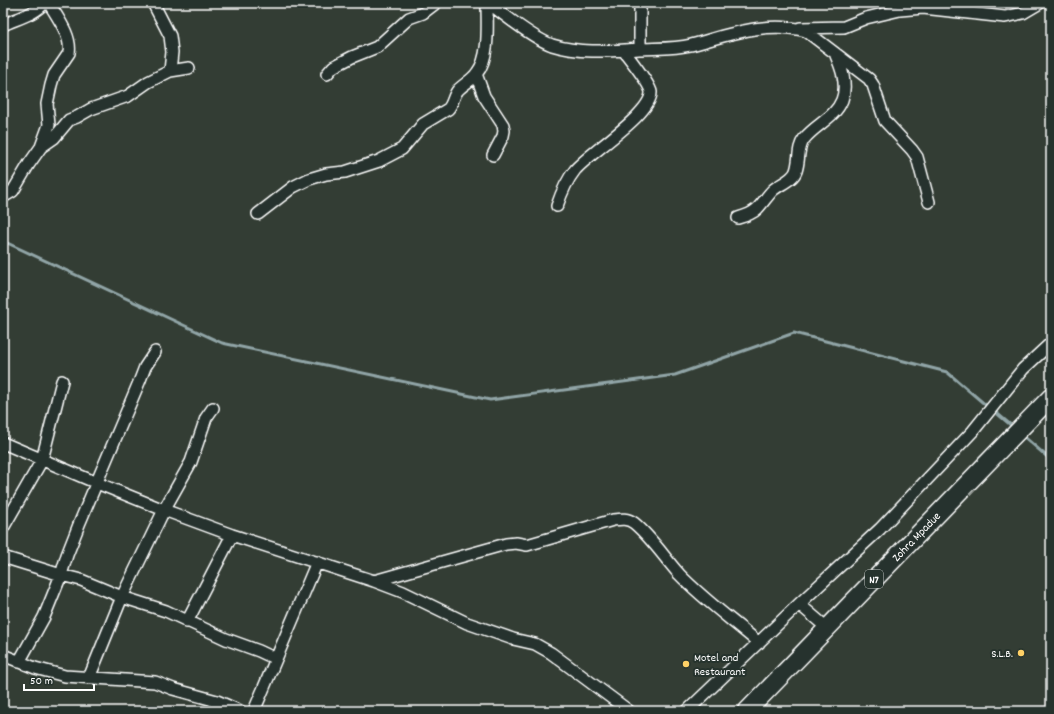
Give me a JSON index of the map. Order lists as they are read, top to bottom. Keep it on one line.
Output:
{"streets":{"highway":["Zohra Mpadue","N7"]},"places":["S.L.B.","Motel and Restaurant"],"scale_bar":"50 m"}
